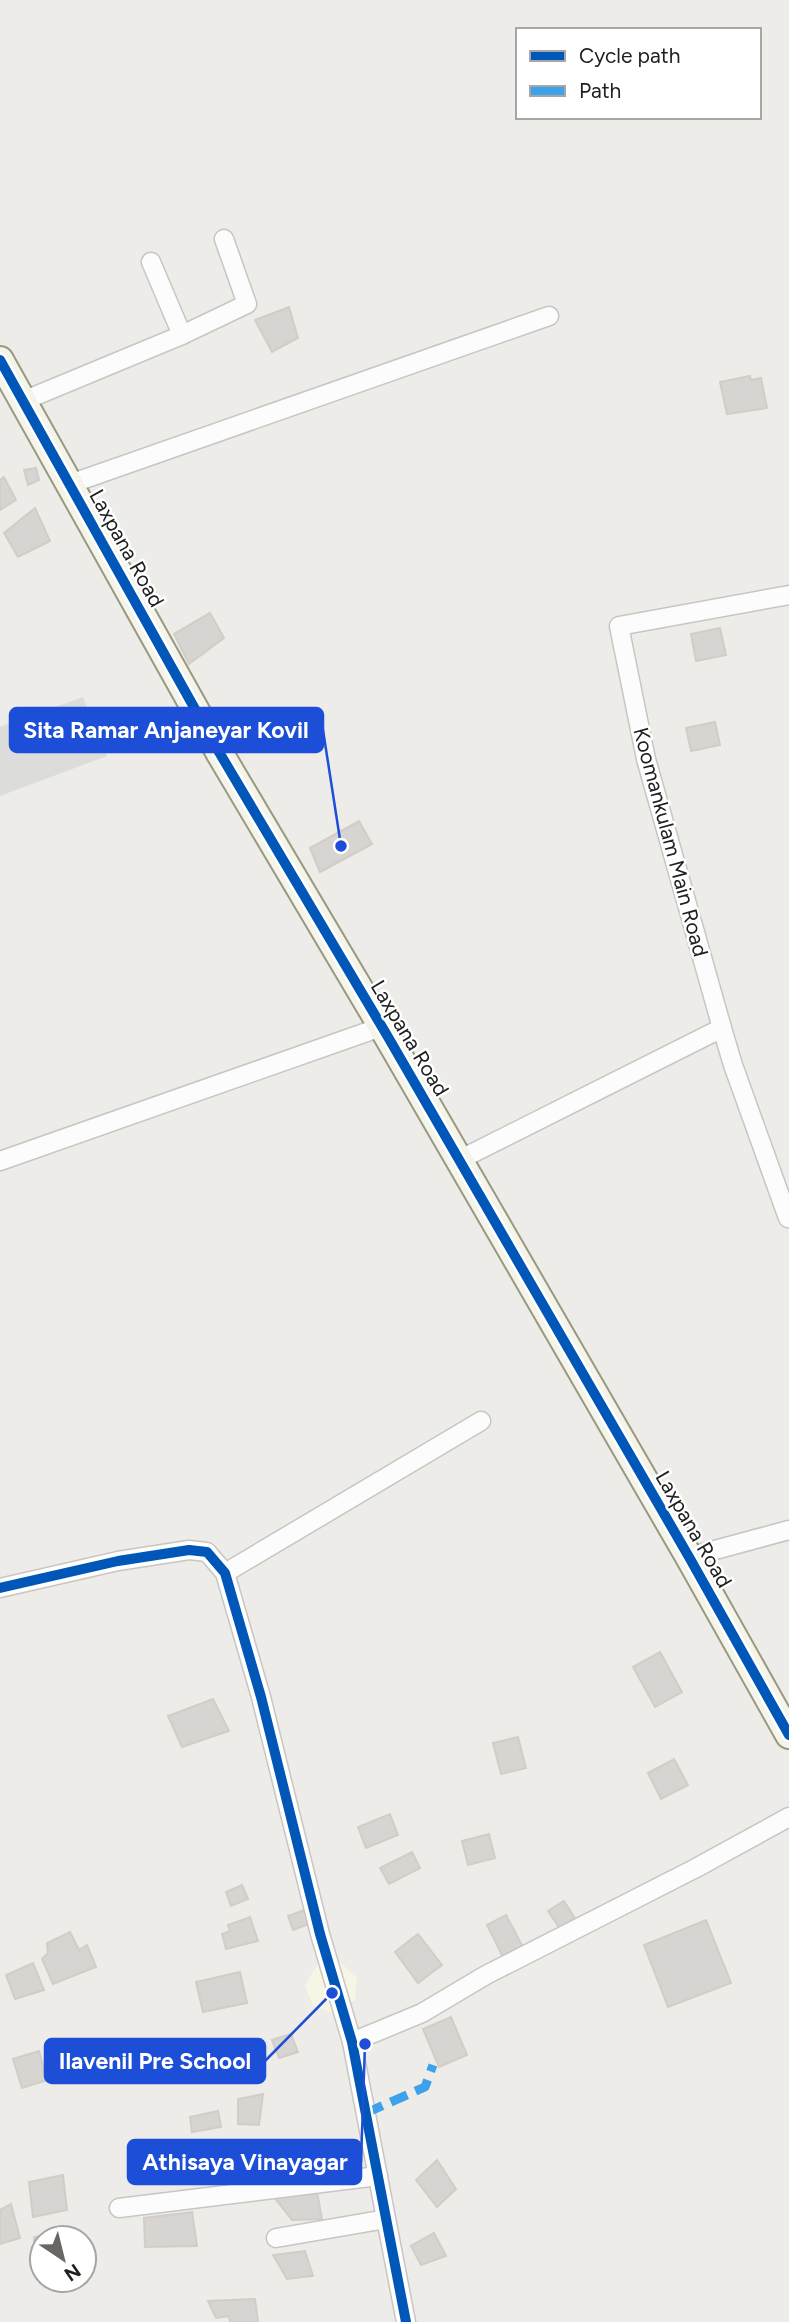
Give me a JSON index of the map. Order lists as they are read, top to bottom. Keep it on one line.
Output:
{"streets":{"street":["Laxpana Road","Koomankulam Main Road"]},"places":["Sita Ramar Anjaneyar Kovil","Ilavenil Pre School","Athisaya Vinayagar"],"legend":["Cycle path","Path"],"north":"bottom right"}
